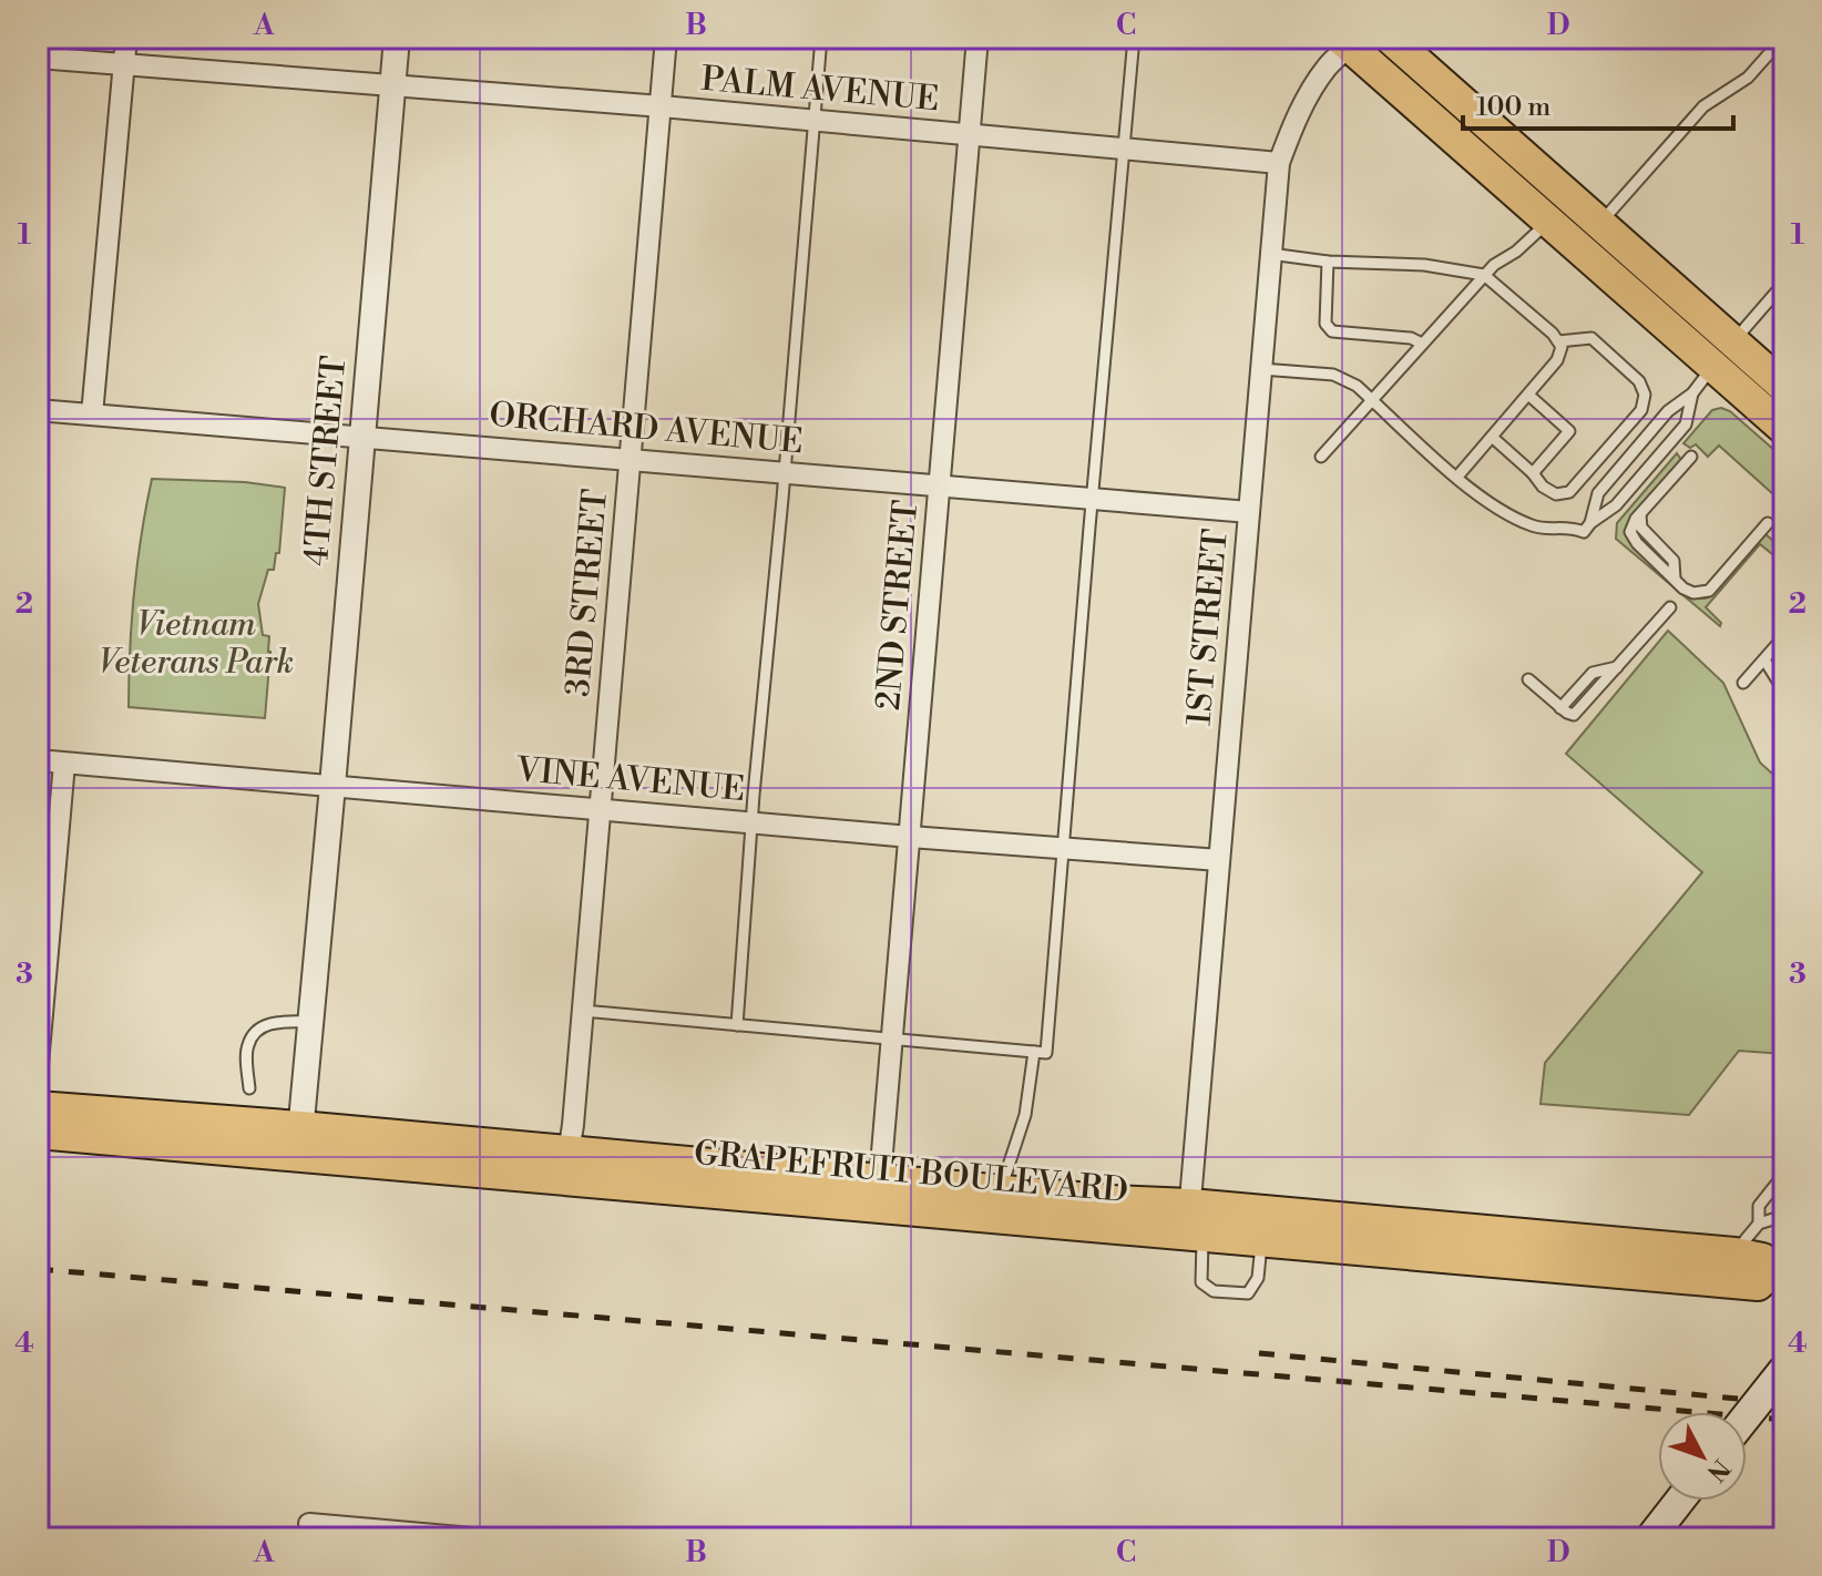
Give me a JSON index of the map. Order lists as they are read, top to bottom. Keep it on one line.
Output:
{"streets":{"main road":["GRAPEFRUIT BOULEVARD"],"street":["PALM AVENUE","ORCHARD AVENUE","4TH STREET","3RD STREET","2ND STREET","1ST STREET","VINE AVENUE"]},"crossings":[["PALM AVENUE","4TH STREET"],["PALM AVENUE","3RD STREET"],["PALM AVENUE","2ND STREET"],["PALM AVENUE","1ST STREET"],["ORCHARD AVENUE","4TH STREET"],["ORCHARD AVENUE","3RD STREET"],["ORCHARD AVENUE","2ND STREET"],["ORCHARD AVENUE","1ST STREET"],["4TH STREET","VINE AVENUE"],["4TH STREET","GRAPEFRUIT BOULEVARD"],["3RD STREET","VINE AVENUE"],["3RD STREET","GRAPEFRUIT BOULEVARD"],["2ND STREET","VINE AVENUE"],["2ND STREET","GRAPEFRUIT BOULEVARD"],["1ST STREET","VINE AVENUE"],["1ST STREET","GRAPEFRUIT BOULEVARD"]],"parks":["Vietnam Veterans Park"],"scale_bar":"100 m","north":"bottom right","grid":{"columns":["A","B","C","D"],"rows":["1","2","3","4"]}}
